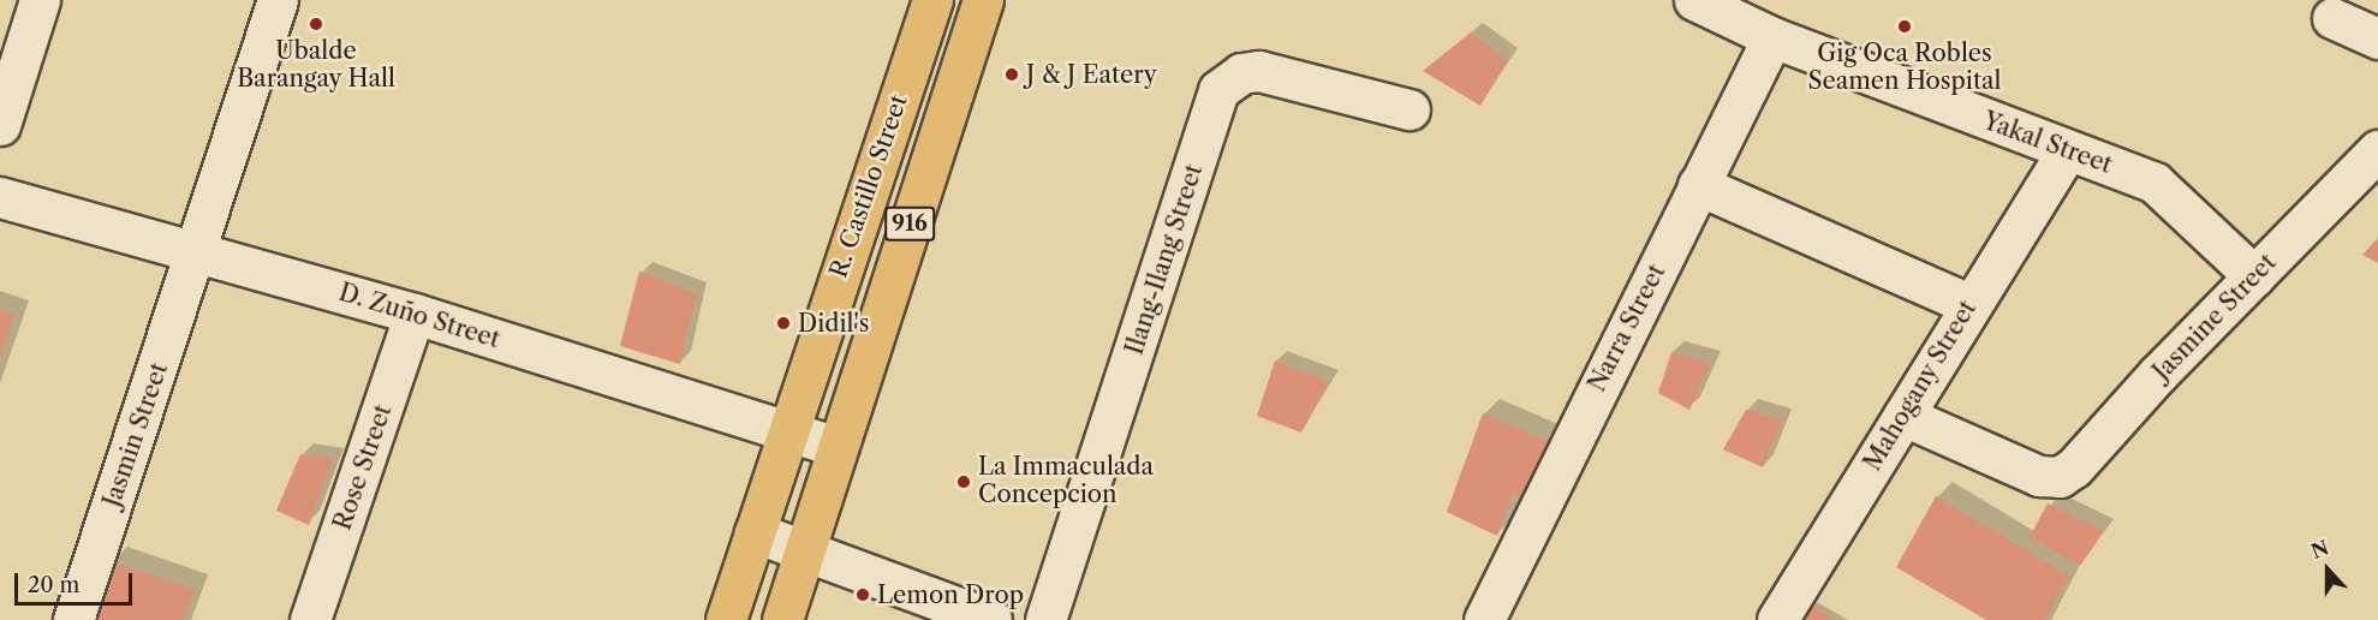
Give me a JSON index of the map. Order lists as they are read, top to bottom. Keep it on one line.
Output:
{"streets":{"main road":["R. Castillo Street","916"],"street":["Yakal Street","Ilang-Ilang Street","D. Zuño Street","Jasmine Street","Narra Street","Mahogany Street","Jasmin Street","Rose Street"]},"crossings":[["Yakal Street","Jasmine Street"],["Yakal Street","Narra Street"],["Yakal Street","Mahogany Street"],["R. Castillo Street","D. Zuño Street"],["D. Zuño Street","Jasmin Street"],["D. Zuño Street","Rose Street"],["Jasmine Street","Mahogany Street"]],"places":["Ubalde Barangay Hall","Gig Oca Robles Seamen Hospital","J & J Eatery","Didil's","La Immaculada Concepcion","Lemon Drop"],"scale_bar":"20 m","north":"top"}
